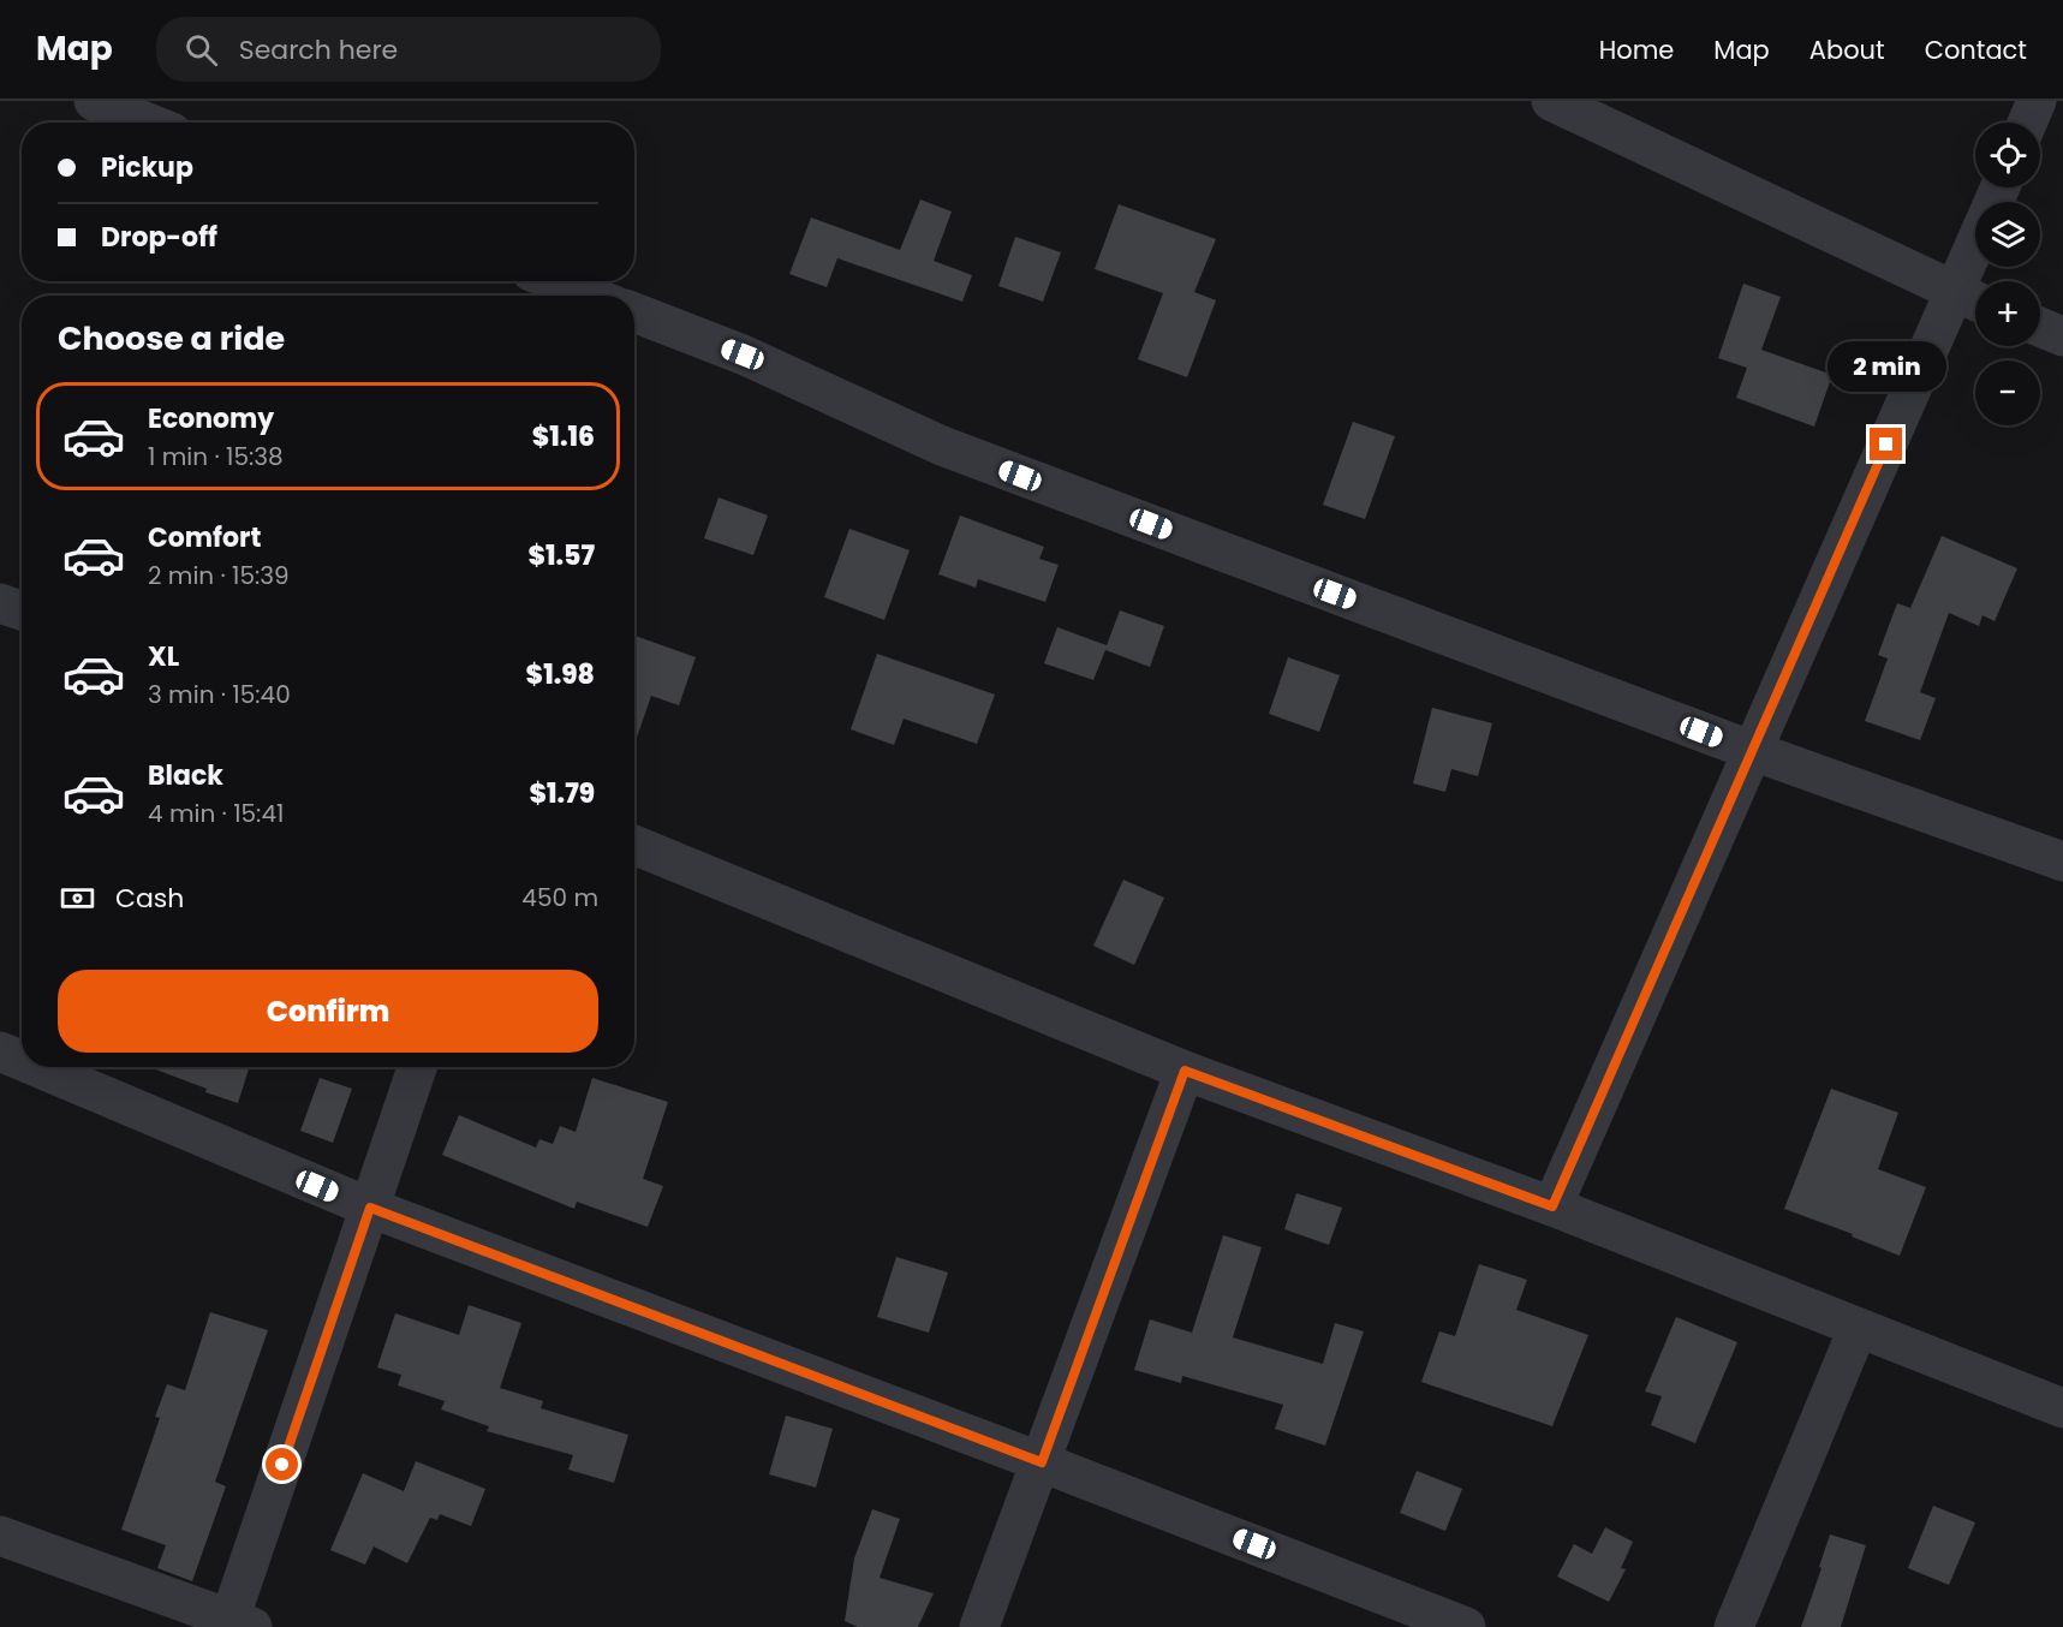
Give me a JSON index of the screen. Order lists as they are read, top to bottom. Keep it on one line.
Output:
{"page":{"header":"Map","search":"Search here","nav":["Home","Map","About","Contact"],"map_buttons":["+","−"],"banner":["Pickup","Drop-off"],"heading":"Choose a ride","bubble":"2 min","list":[{"name":"Economy","note":"1 min · 15:38","value":"$1.16"},{"name":"Comfort","note":"2 min · 15:39","value":"$1.57"},{"name":"XL","note":"3 min · 15:40","value":"$1.98"},{"name":"Black","note":"4 min · 15:41","value":"$1.79"}],"pay":["Cash","450 m"],"buttons":"Confirm"}}
